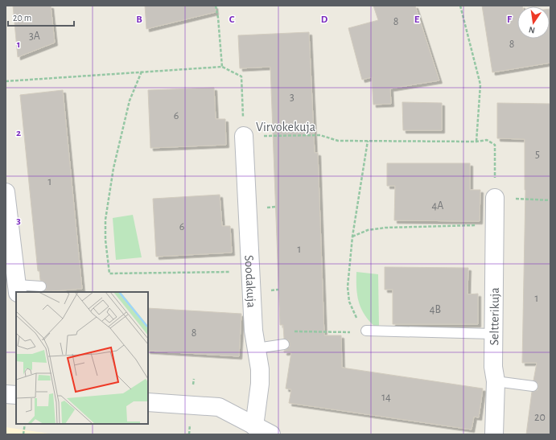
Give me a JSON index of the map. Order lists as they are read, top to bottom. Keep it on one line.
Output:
{"streets":{"street":["Soodakuja","Seltterikuja"],"path":["Virvokekuja"]},"crossings":[["Virvokekuja","Soodakuja"],["Virvokekuja","Seltterikuja"]],"house_numbers":["8","3A","8","3","6","5","1","4A","6","1","1","4B","8","14","20"],"scale_bar":"20 m","north":"bottom","grid":{"columns":["B","C","D","E","F"],"rows":["1","2","3"]}}
